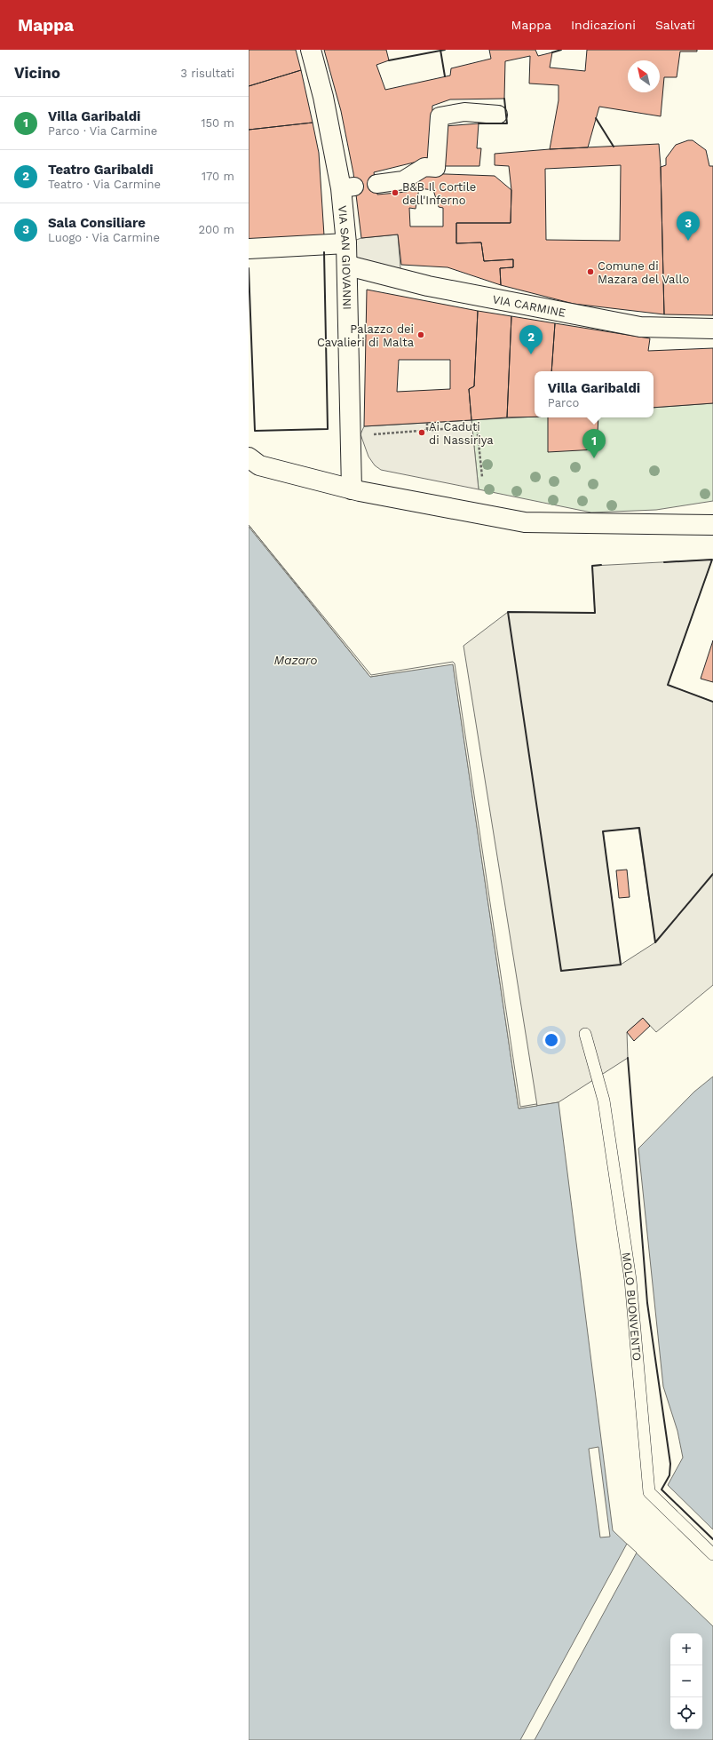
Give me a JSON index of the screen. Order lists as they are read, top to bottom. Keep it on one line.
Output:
{"streets":{"main road":["VIA SAN GIOVANNI","VIA CARMINE"],"lane":["MOLO BUONVENTO"]},"crossings":[["VIA SAN GIOVANNI","VIA CARMINE"]],"water":["Mazaro"],"places":["B&B Il Cortile dell'Inferno","Comune di Mazara del Vallo","Palazzo dei Cavalieri di Malta","Ai Caduti di Nassiriya"],"north":"top left","page":{"header":"Mappa","nav":["Mappa","Indicazioni","Salvati"],"heading":["Vicino","3 risultati"],"list":[{"mark":"1","name":"Villa Garibaldi","note":"Parco · Via Carmine","value":"150 m"},{"mark":"2","name":"Teatro Garibaldi","note":"Teatro · Via Carmine","value":"170 m"},{"mark":"3","name":"Sala Consiliare","note":"Luogo · Via Carmine","value":"200 m"}],"pins":["3","2","1"],"popup":["Villa Garibaldi","Parco"],"map_buttons":["+","−"]}}
